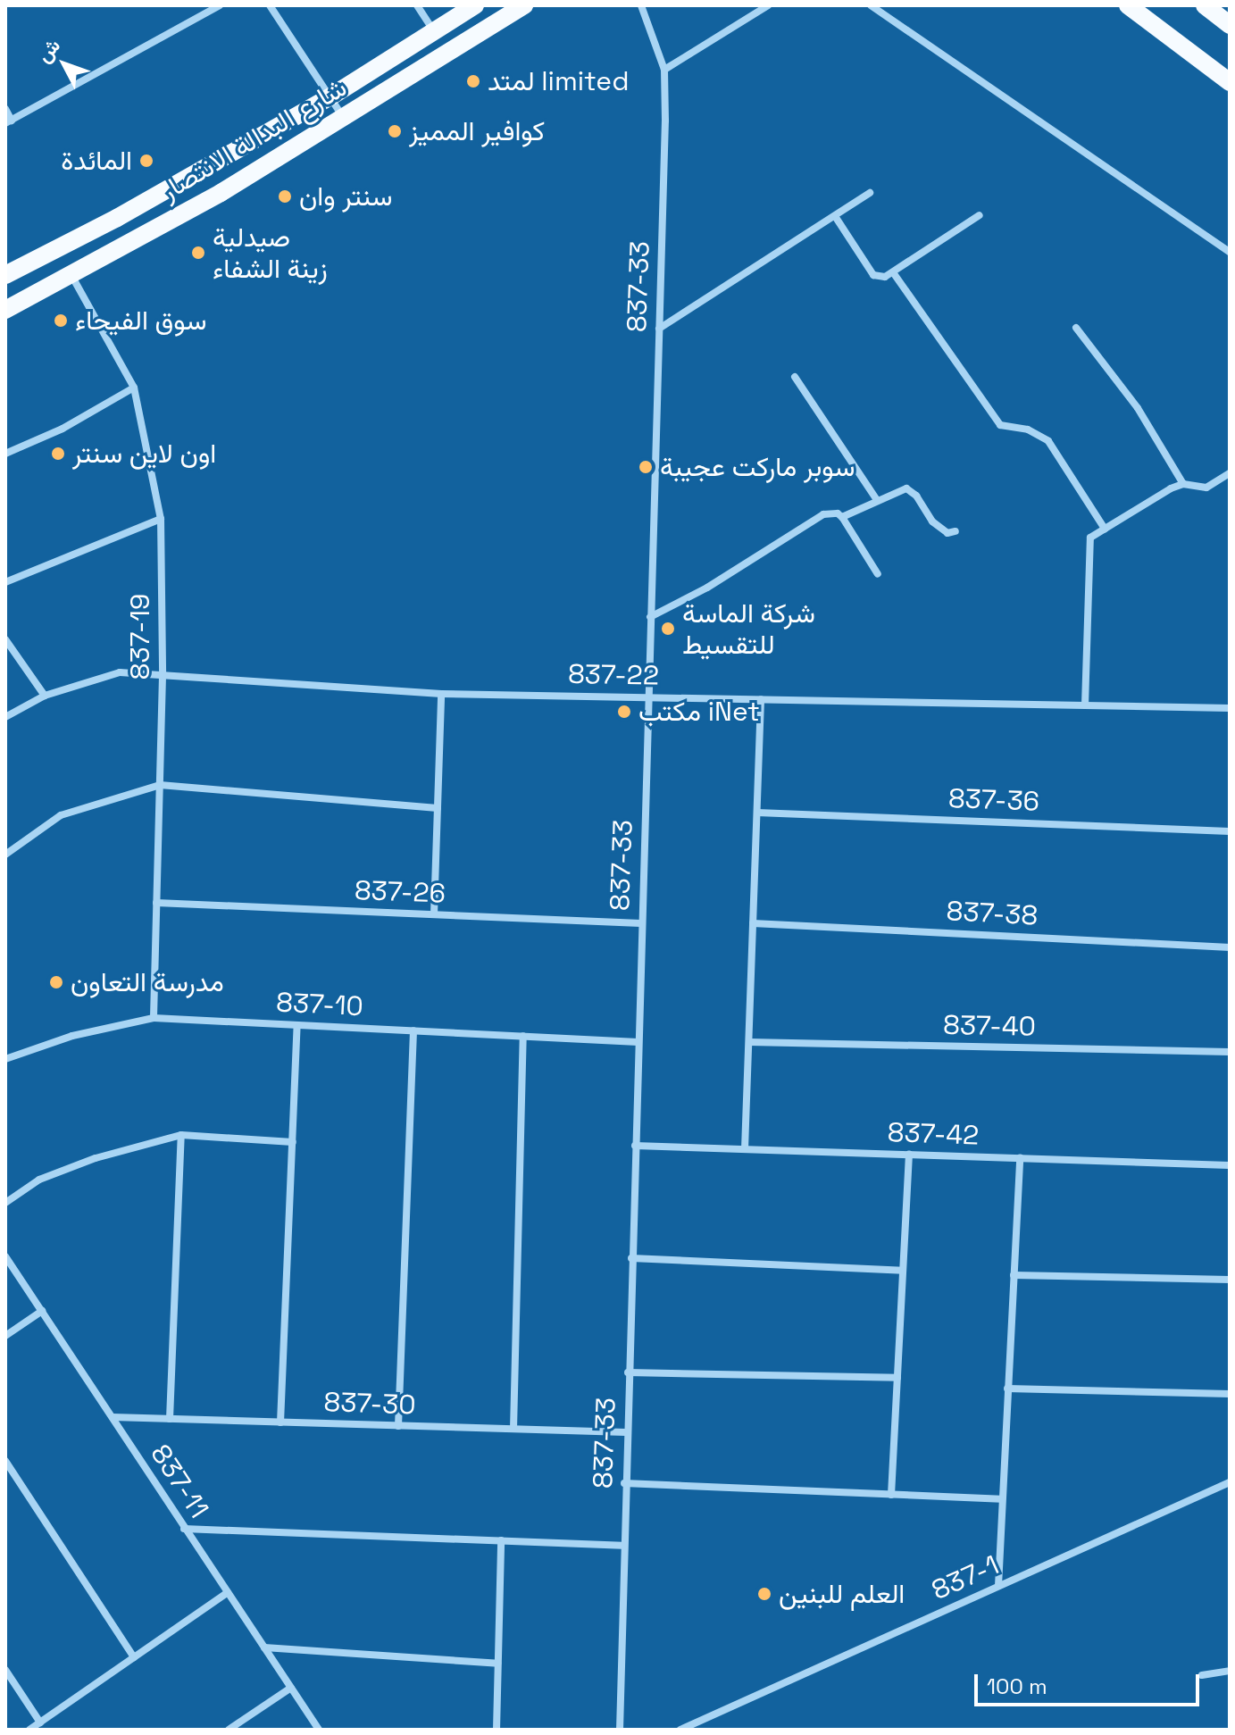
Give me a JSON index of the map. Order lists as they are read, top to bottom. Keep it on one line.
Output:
{"streets":{"main road":["شارع البدالة الانتصار"],"street":["837-33","837-19","837-22","837-36","837-26","837-38","837-10","837-40","837-42","837-30","837-11","837-1"]},"crossings":[["شارع البدالة الانتصار","837-19"],["837-33","837-22"],["837-33","837-26"],["837-33","837-10"],["837-33","837-42"],["837-33","837-30"],["837-19","837-22"],["837-19","837-26"],["837-19","837-10"],["837-30","837-11"]],"places":["لمتد limited","كوافير المميز","المائدة","سنتر وان","صيدلية زينة الشفاء","سوق الفيحاء","اون لاين سنتر","سوبر ماركت عجيبة","شركة الماسة للتقسيط","مكتب iNet","مدرسة التعاون","العلم للبنين"],"scale_bar":"100 m","north":"top left"}
